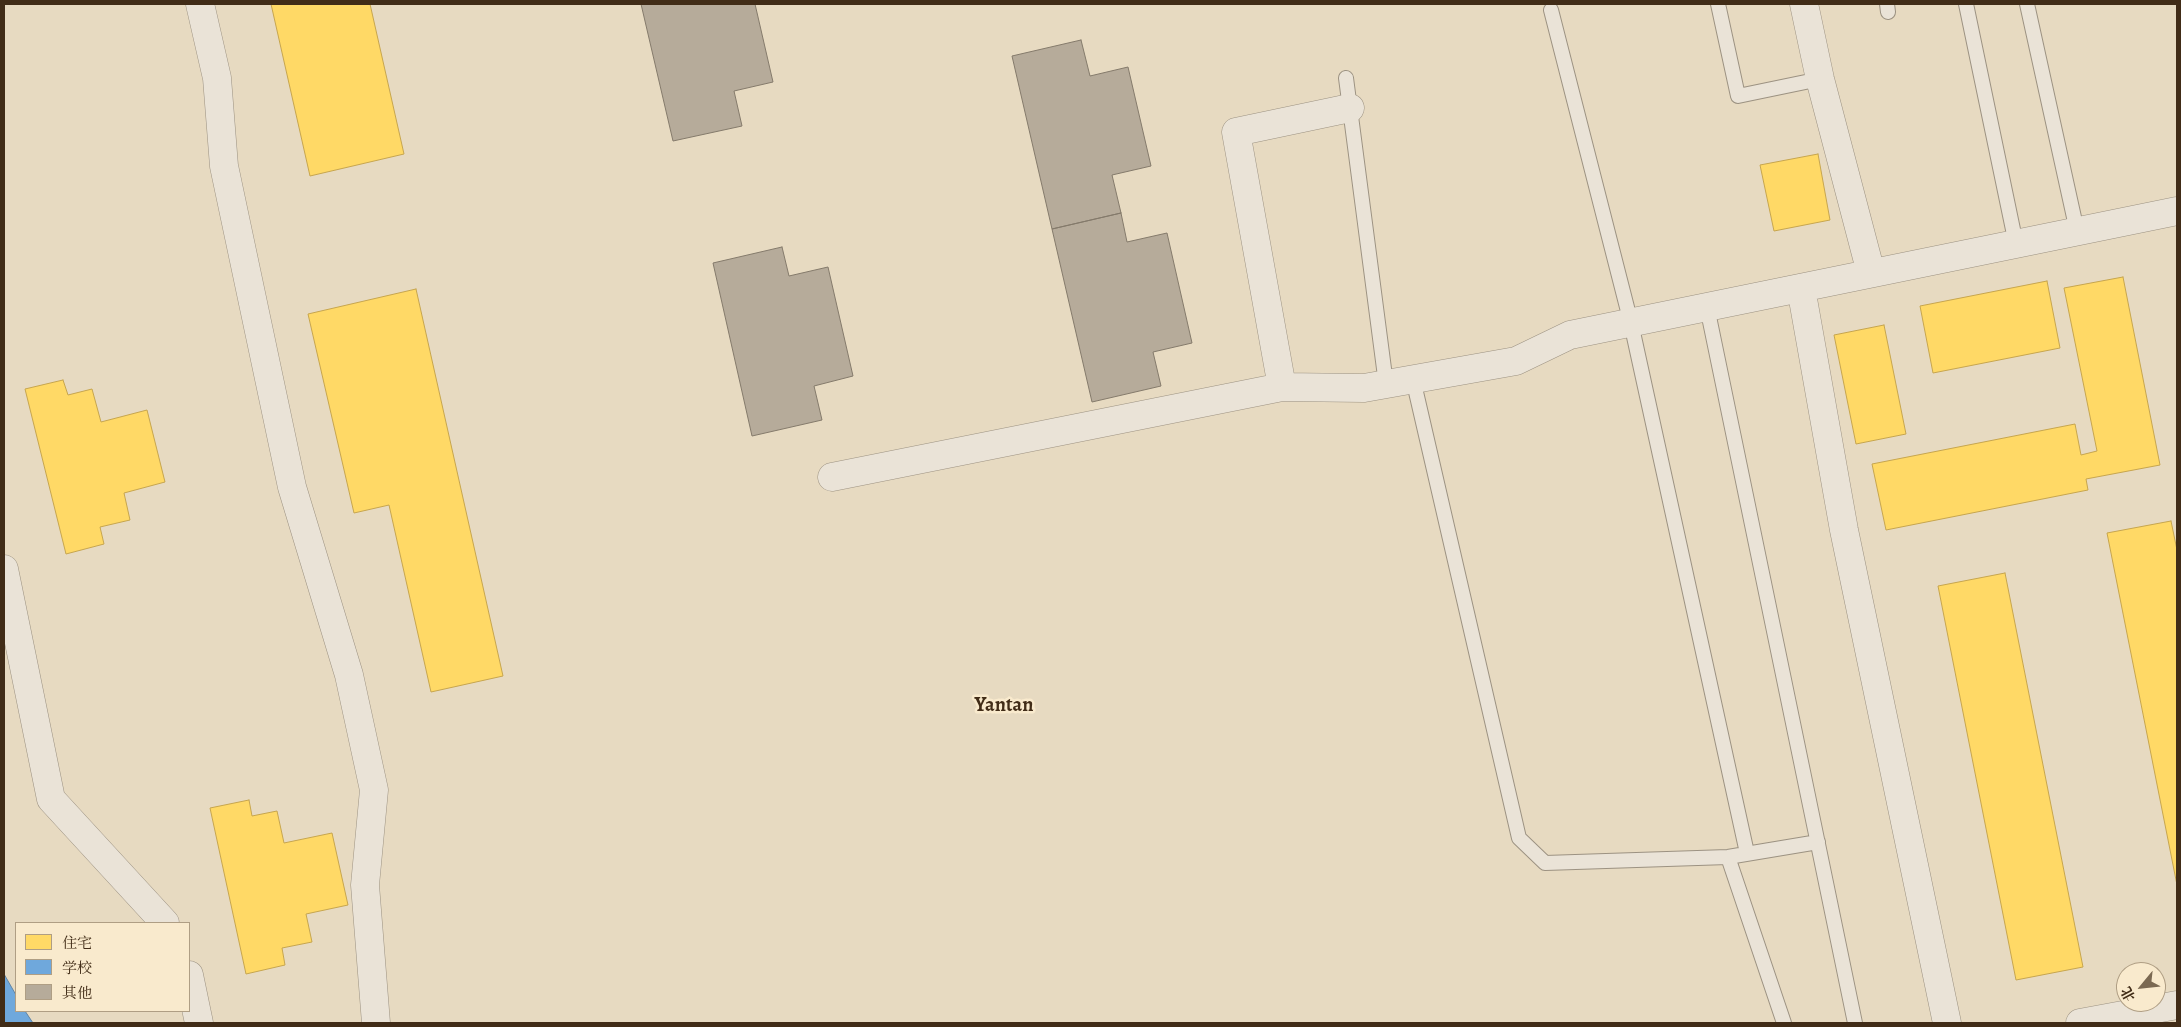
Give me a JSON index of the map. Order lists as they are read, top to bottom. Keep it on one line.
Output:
{"districts":["Yantan"],"legend":["住宅","学校","其他"],"north":"bottom left"}
